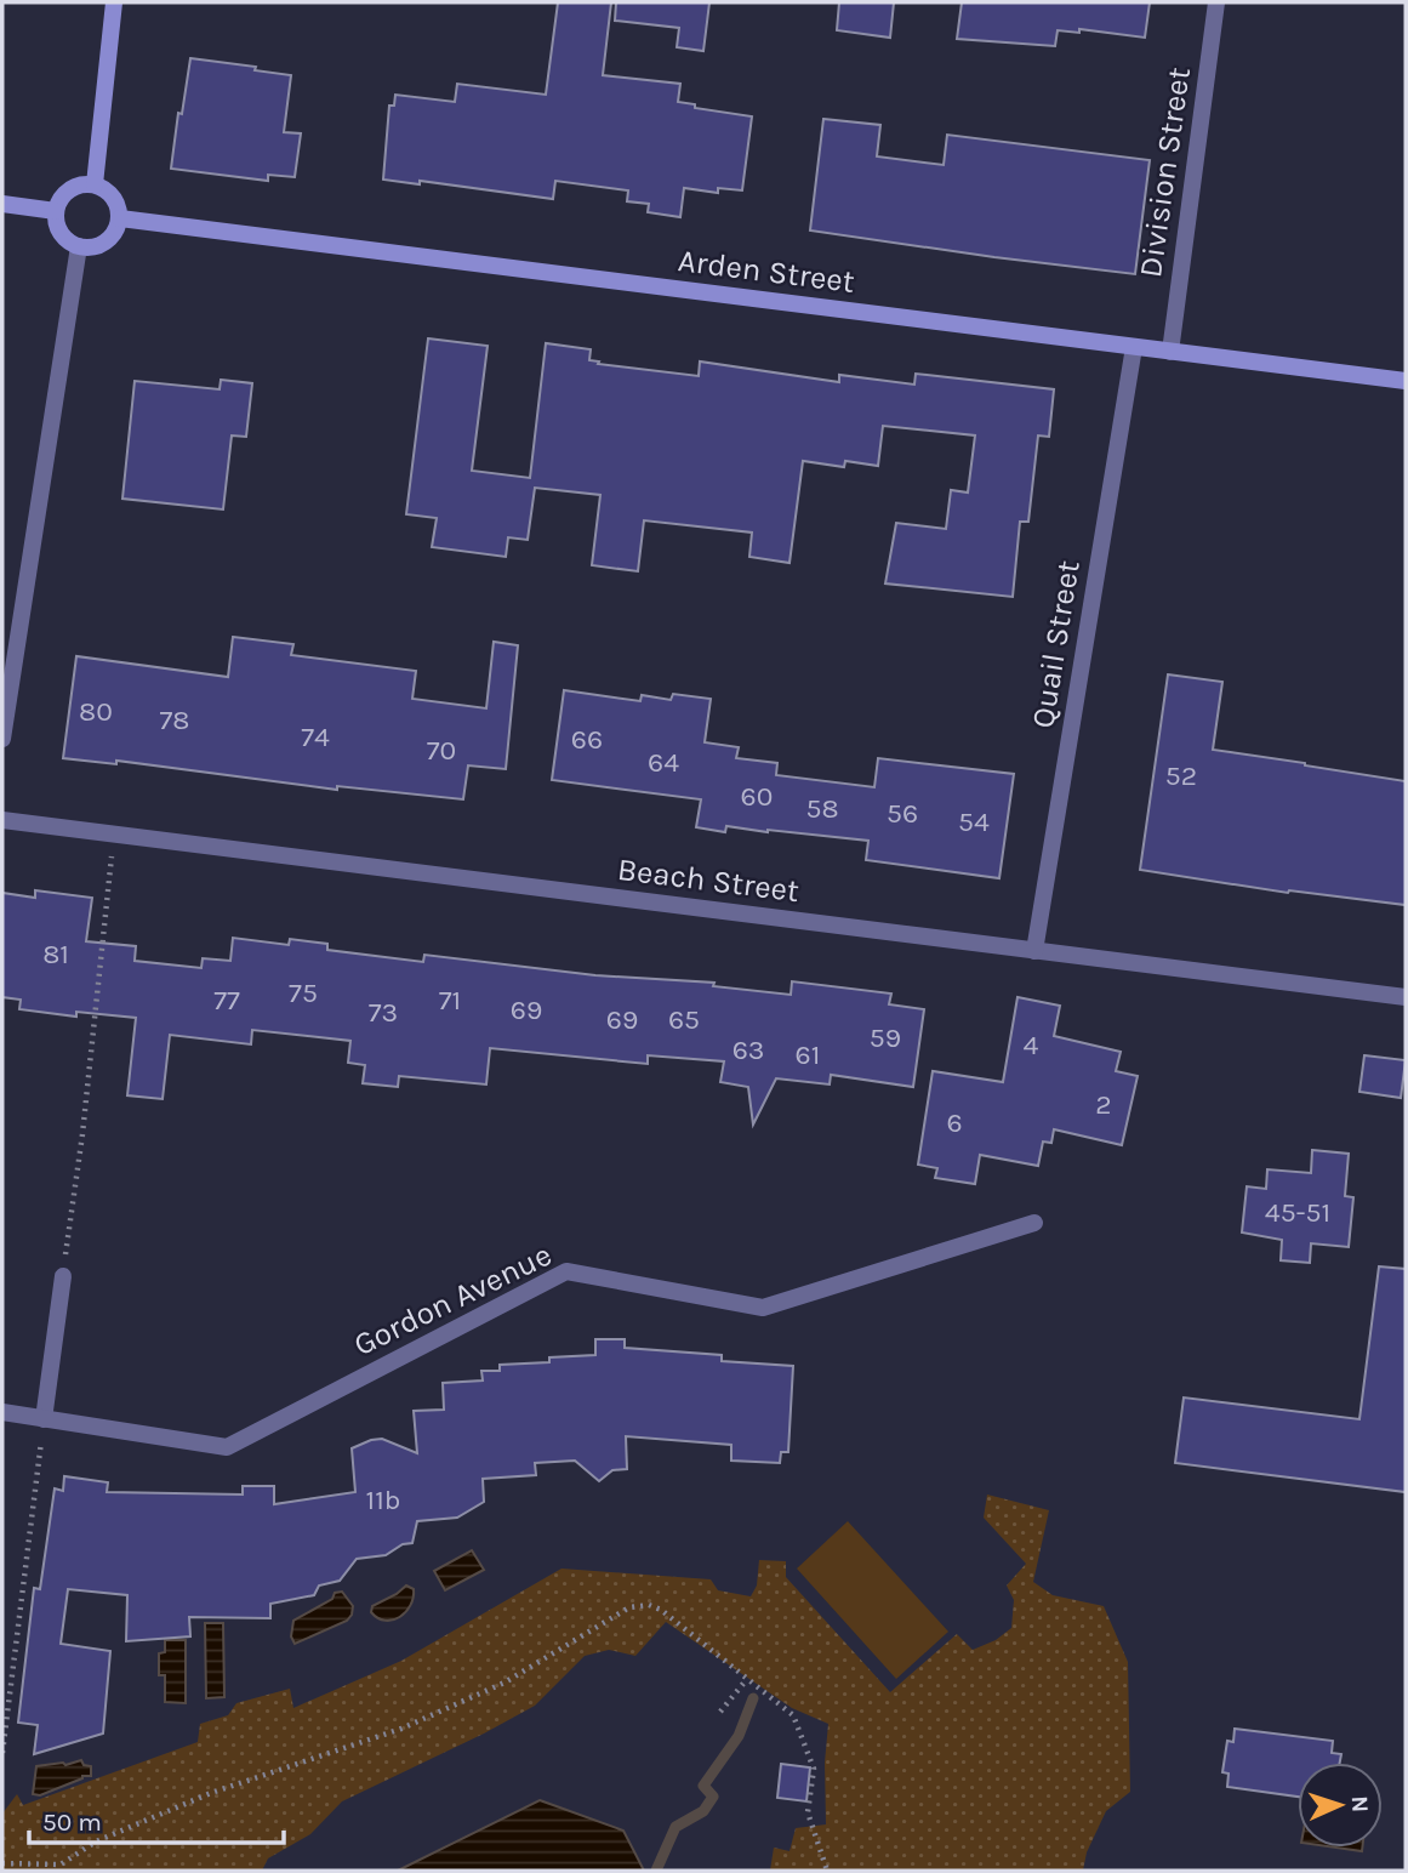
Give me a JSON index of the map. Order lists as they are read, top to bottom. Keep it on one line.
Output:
{"streets":{"main road":["Arden Street"],"street":["Division Street","Quail Street","Beach Street","Gordon Avenue"]},"crossings":[["Division Street","Arden Street"],["Arden Street","Quail Street"],["Quail Street","Beach Street"]],"house_numbers":["80","78","74","66","70","64","52","60","58","56","54","81","75","77","71","69","73","69","65","59","4","63","61","2","6","45-51","11b"],"scale_bar":"50 m","north":"right"}
